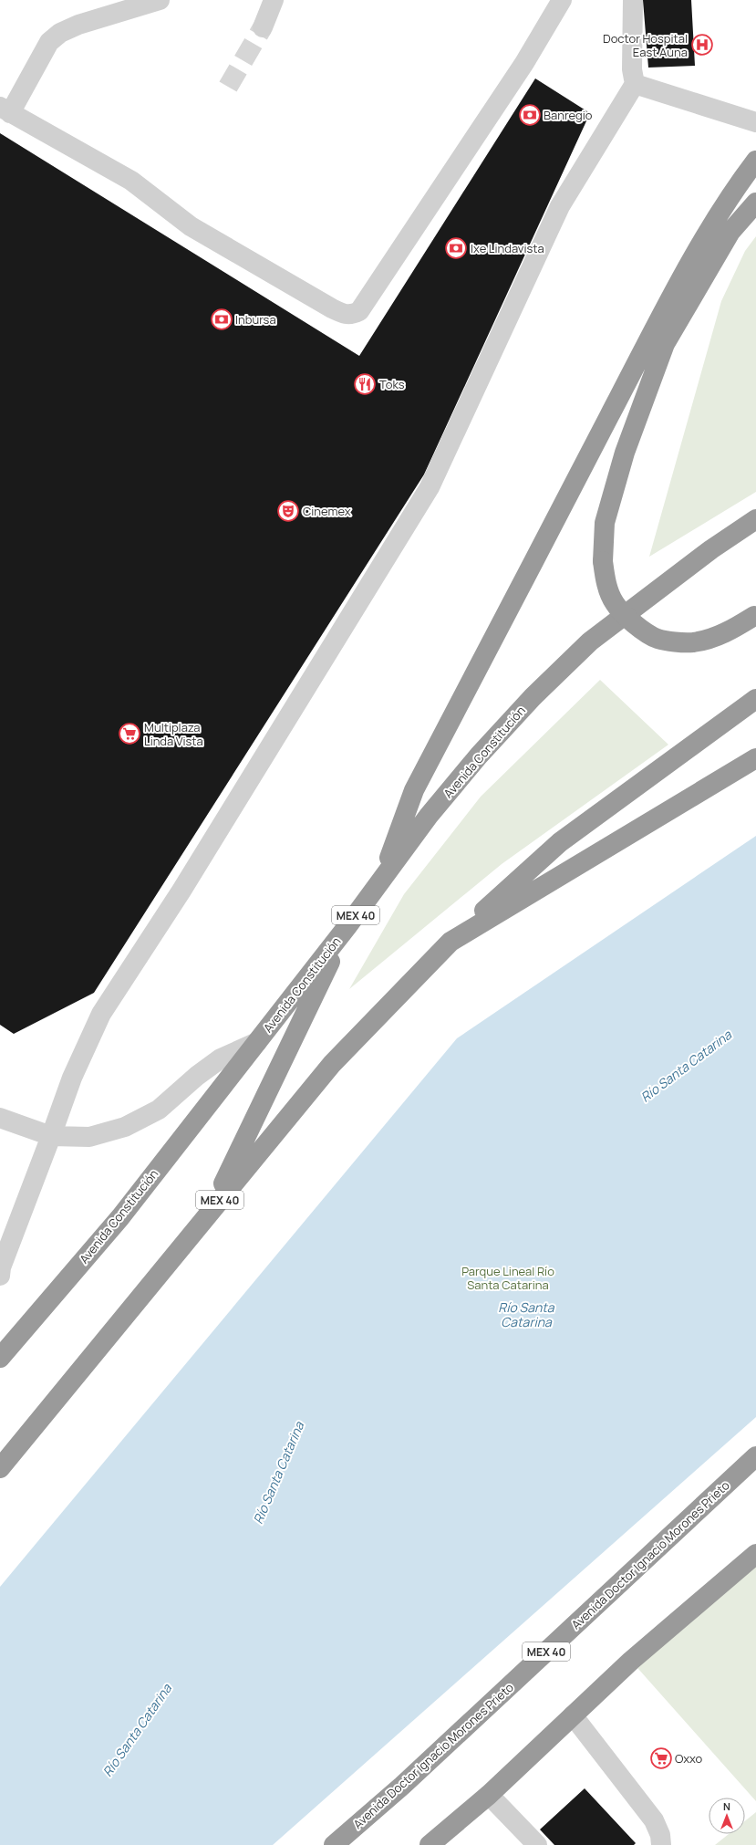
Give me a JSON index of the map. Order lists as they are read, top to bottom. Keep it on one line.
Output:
{"streets":{"highway":["Avenida Constitución","MEX 40","Avenida Doctor Ignacio Morones Prieto"]},"water":["Río Santa Catarina"],"parks":["Parque Lineal Río Santa Catarina"],"places":{"hospital":["Doctor Hospital East Auna"],"bank":["Banregio","Ixe Lindavista","Inbursa"],"restaurant":["Toks"],"theatre":["Cinemex"],"supermarket":["Multiplaza Linda Vista","Oxxo"]},"north":"top"}
